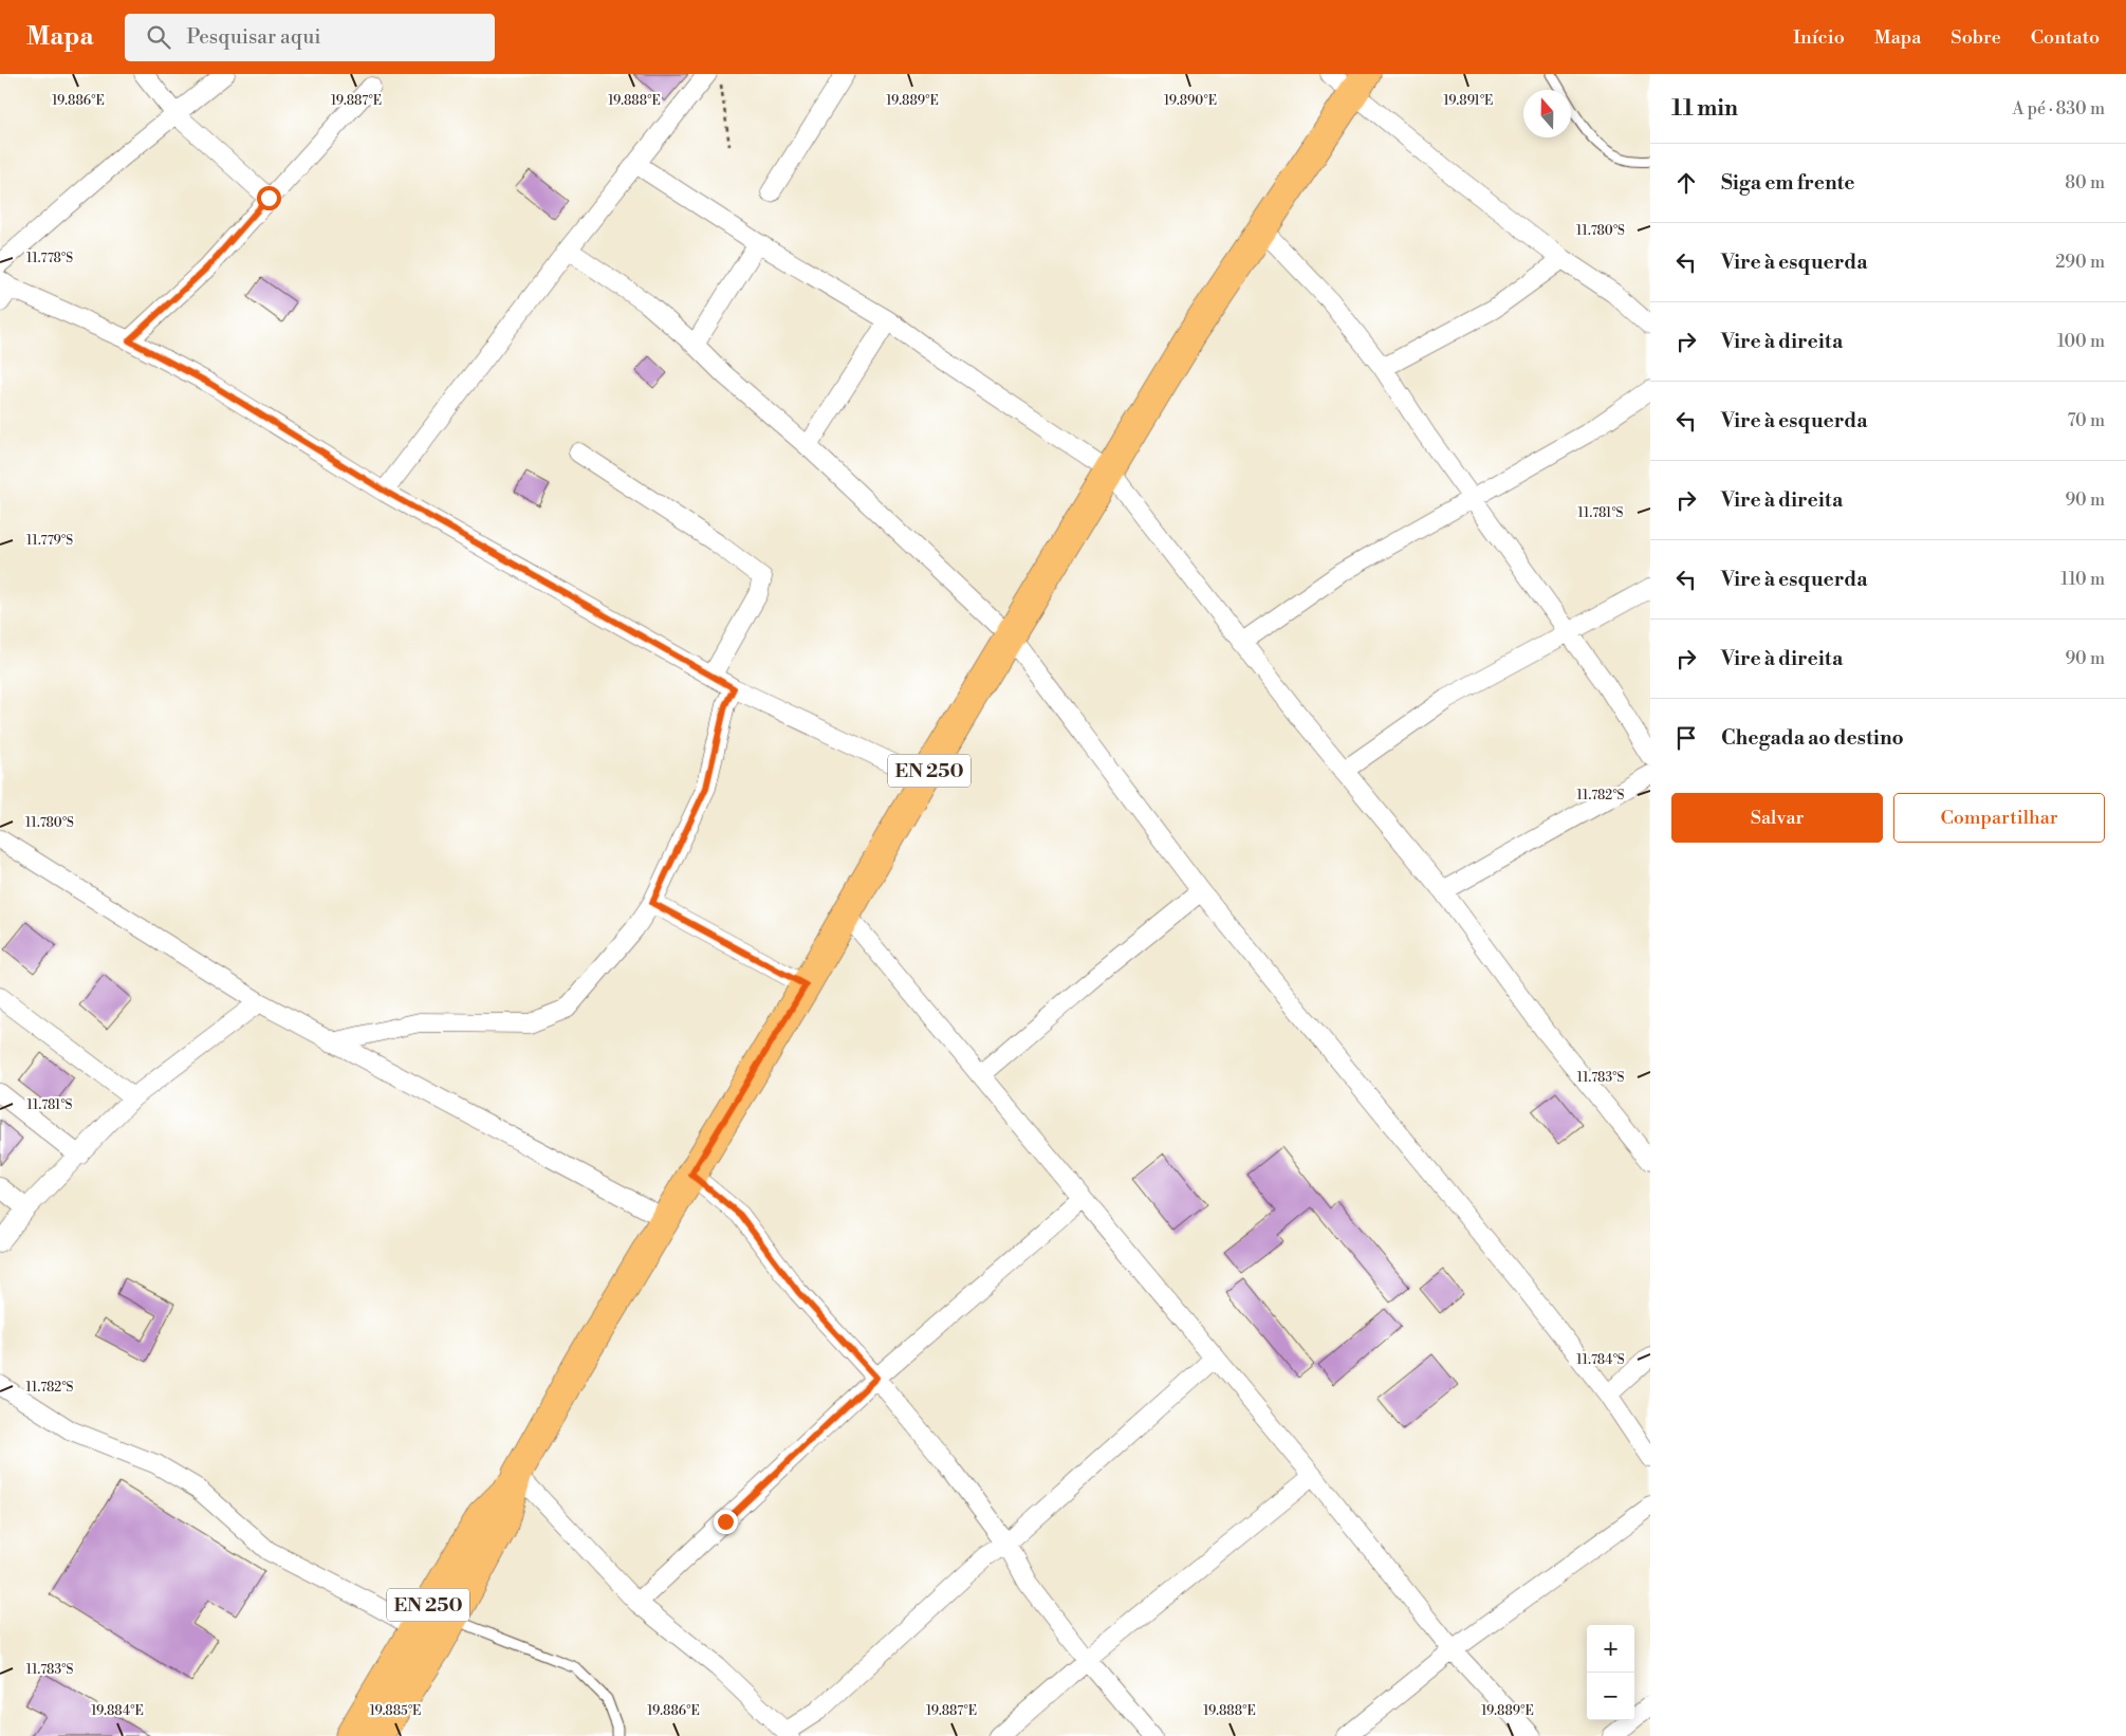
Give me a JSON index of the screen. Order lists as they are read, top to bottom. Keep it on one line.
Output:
{"streets":{"main road":["EN 250"]},"north":"top","page":{"header":"Mapa","search":"Pesquisar aqui","nav":["Início","Mapa","Sobre","Contato"],"heading":["11 min","A pé · 830 m"],"list":[["Siga em frente","80 m"],["Vire à esquerda","290 m"],["Vire à direita","100 m"],["Vire à esquerda","70 m"],["Vire à direita","90 m"],["Vire à esquerda","110 m"],["Vire à direita","90 m"],"Chegada ao destino"],"buttons":["Salvar","Compartilhar"],"map_buttons":["+","−"]},"coordinates":["19.886°E","19.887°E","19.888°E","19.889°E","19.890°E","19.891°E","11.780°S","11.778°S","11.781°S","11.779°S","11.782°S","11.783°S","11.784°S","19.884°E","19.885°E"]}
